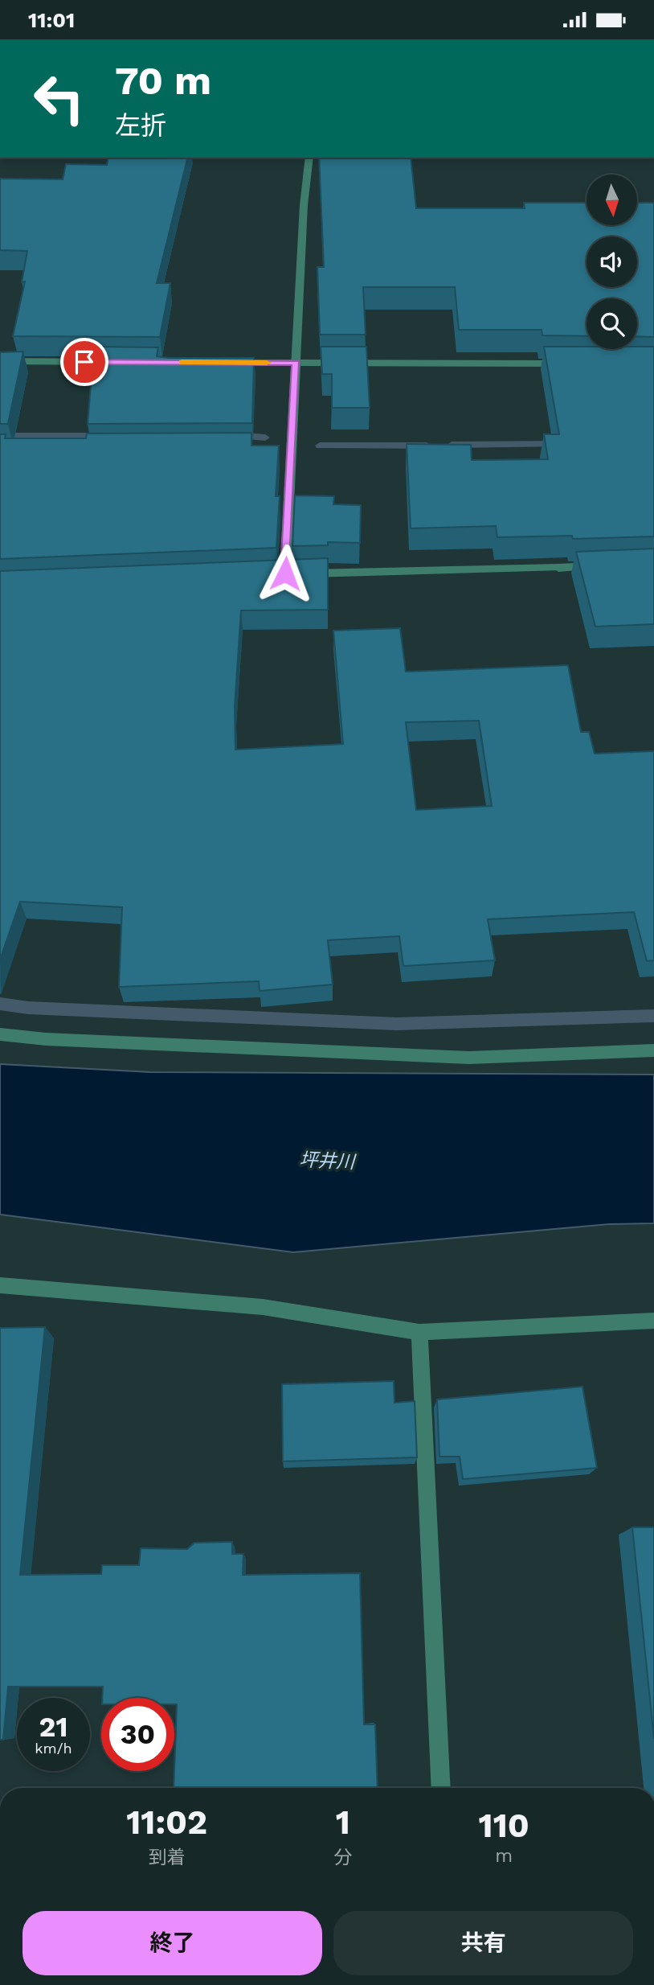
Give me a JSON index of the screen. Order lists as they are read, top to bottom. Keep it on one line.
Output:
{"water":["坪井川"],"north":"bottom","page":{"status":"11:01","turn":["70 m","左折"],"speed":"21 km/h","limit":"30","eta":["11:02","到着","1","分","110","m"],"buttons":["終了","共有"]}}
